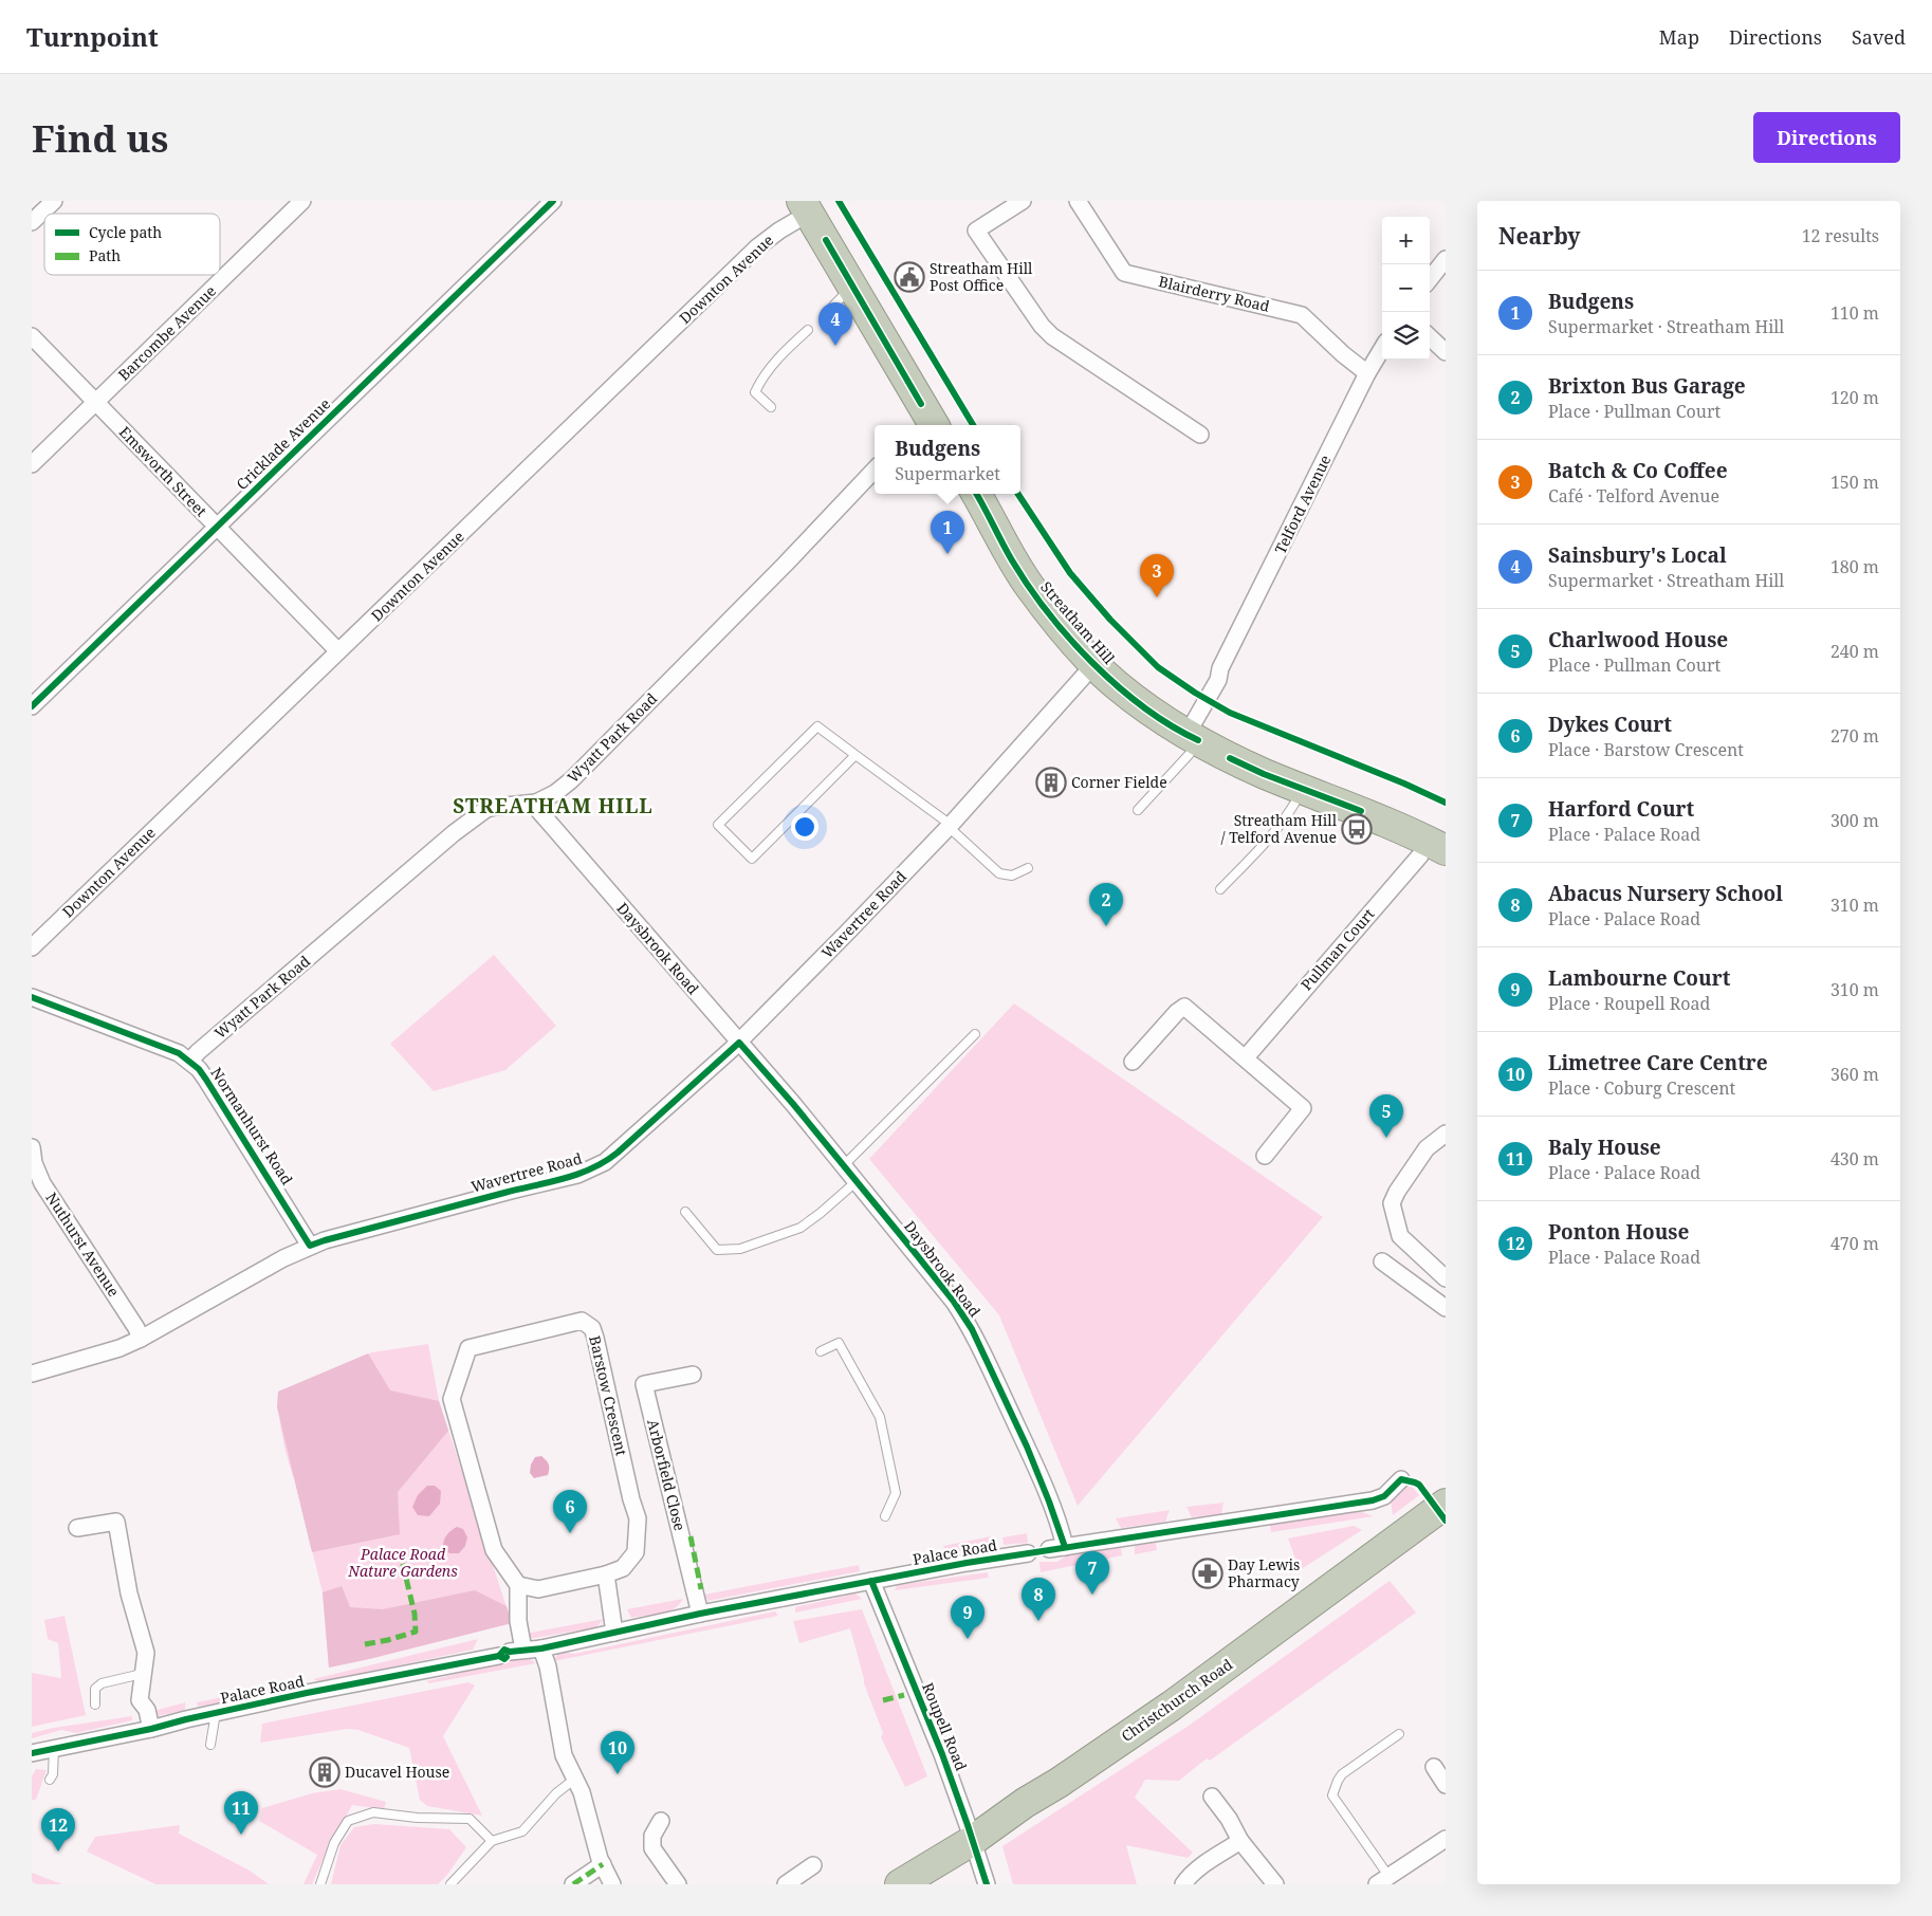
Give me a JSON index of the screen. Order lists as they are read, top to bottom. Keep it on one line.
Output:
{"streets":{"highway":["Streatham Hill","Christchurch Road"],"street":["Downton Avenue","Blairderry Road","Barcombe Avenue","Cricklade Avenue","Emsworth Street","Telford Avenue","Wyatt Park Road","Wavertree Road","Daysbrook Road","Pullman Court","Normanhurst Road","Nuthurst Avenue","Barstow Crescent","Arborfield Close","Palace Road","Roupell Road"]},"crossings":[["Downton Avenue","Emsworth Street"],["Blairderry Road","Telford Avenue"],["Barcombe Avenue","Emsworth Street"],["Cricklade Avenue","Emsworth Street"],["Telford Avenue","Streatham Hill"],["Streatham Hill","Wavertree Road"],["Streatham Hill","Pullman Court"],["Wyatt Park Road","Daysbrook Road"],["Wyatt Park Road","Normanhurst Road"],["Wavertree Road","Daysbrook Road"],["Wavertree Road","Normanhurst Road"],["Wavertree Road","Nuthurst Avenue"],["Arborfield Close","Palace Road"],["Palace Road","Roupell Road"],["Christchurch Road","Roupell Road"]],"districts":["STREATHAM HILL"],"parks":["Palace Road Nature Gardens"],"places":{"public building":["Streatham Hill Post Office"],"building":["Corner Fielde","Ducavel House"],"bus stop":["Streatham Hill / Telford Avenue"],"pharmacy":["Day Lewis Pharmacy"]},"legend":["Cycle path","Path"],"page":{"header":"Turnpoint","nav":["Map","Directions","Saved"],"buttons":"Directions","title":"Find us","heading":["Nearby","12 results"],"map_buttons":["+","−"],"list":[{"mark":"1","name":"Budgens","note":"Supermarket · Streatham Hill","value":"110 m"},{"mark":"2","name":"Brixton Bus Garage","note":"Place · Pullman Court","value":"120 m"},{"mark":"3","name":"Batch & Co Coffee","note":"Café · Telford Avenue","value":"150 m"},{"mark":"4","name":"Sainsbury's Local","note":"Supermarket · Streatham Hill","value":"180 m"},{"mark":"5","name":"Charlwood House","note":"Place · Pullman Court","value":"240 m"},{"mark":"6","name":"Dykes Court","note":"Place · Barstow Crescent","value":"270 m"},{"mark":"7","name":"Harford Court","note":"Place · Palace Road","value":"300 m"},{"mark":"8","name":"Abacus Nursery School","note":"Place · Palace Road","value":"310 m"},{"mark":"9","name":"Lambourne Court","note":"Place · Roupell Road","value":"310 m"},{"mark":"10","name":"Limetree Care Centre","note":"Place · Coburg Crescent","value":"360 m"},{"mark":"11","name":"Baly House","note":"Place · Palace Road","value":"430 m"},{"mark":"12","name":"Ponton House","note":"Place · Palace Road","value":"470 m"}],"pins":["4","1","3","2","5","6","7","8","9","10","11","12"],"popup":["Budgens","Supermarket"]}}
